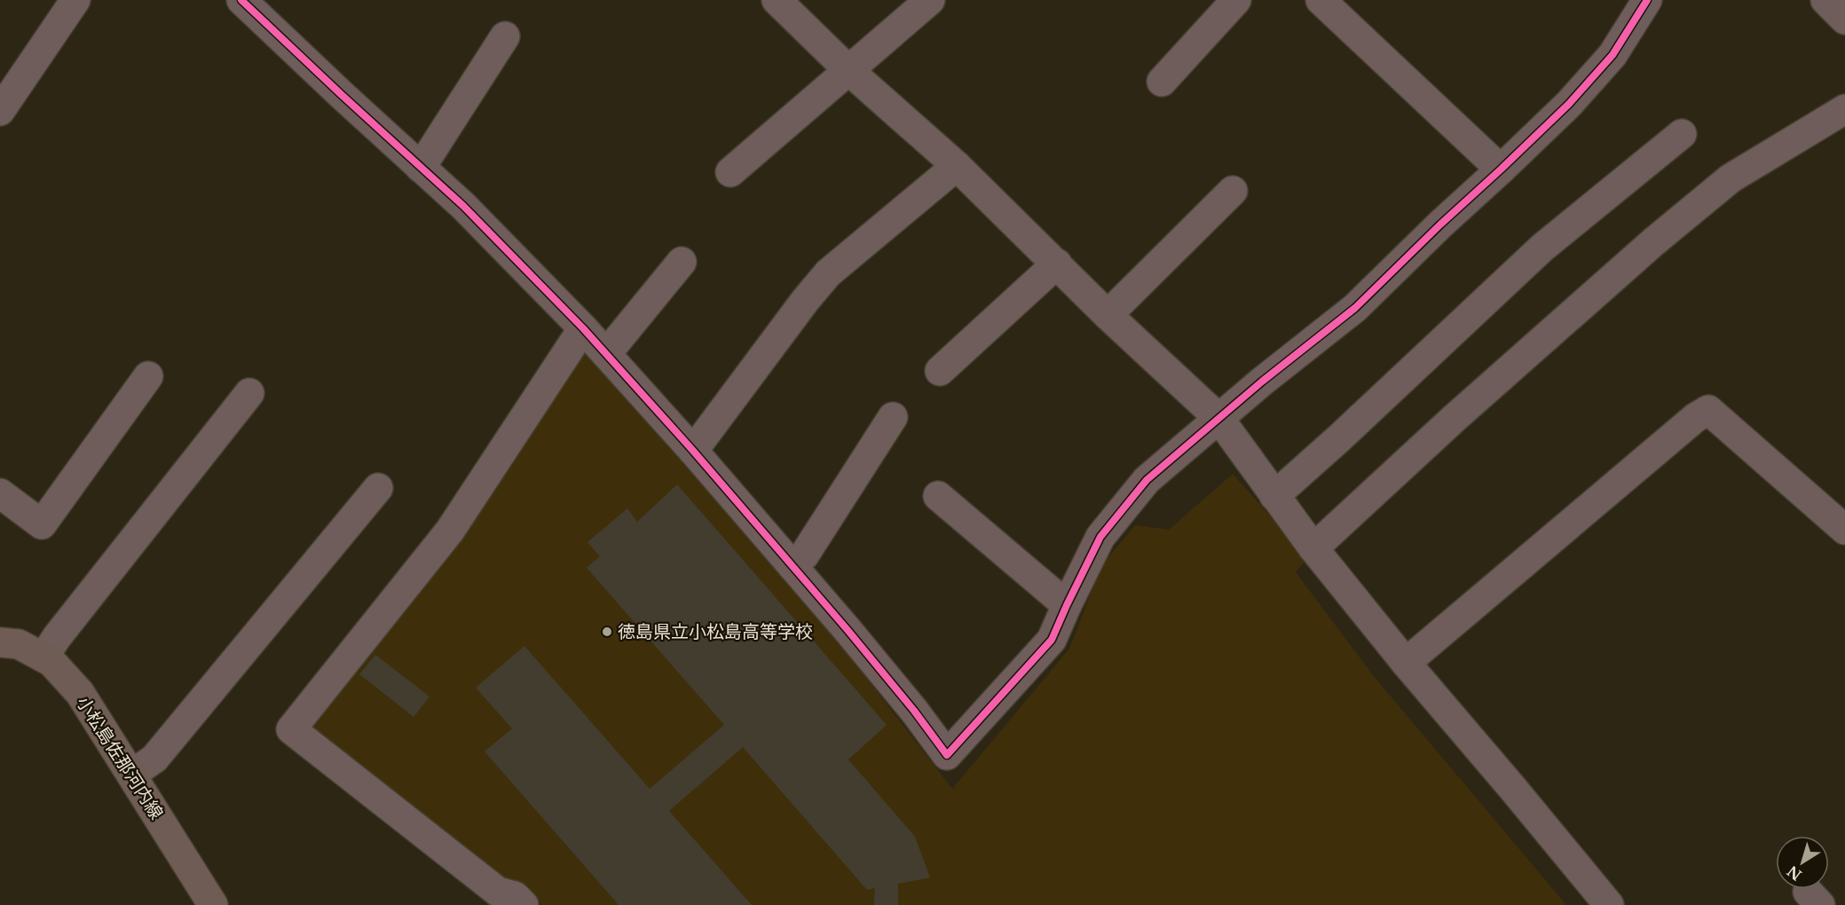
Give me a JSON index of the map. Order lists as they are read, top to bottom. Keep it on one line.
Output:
{"streets":{"main road":["小松島佐那河内線"]},"places":["徳島県立小松島高等学校"],"north":"bottom left"}
